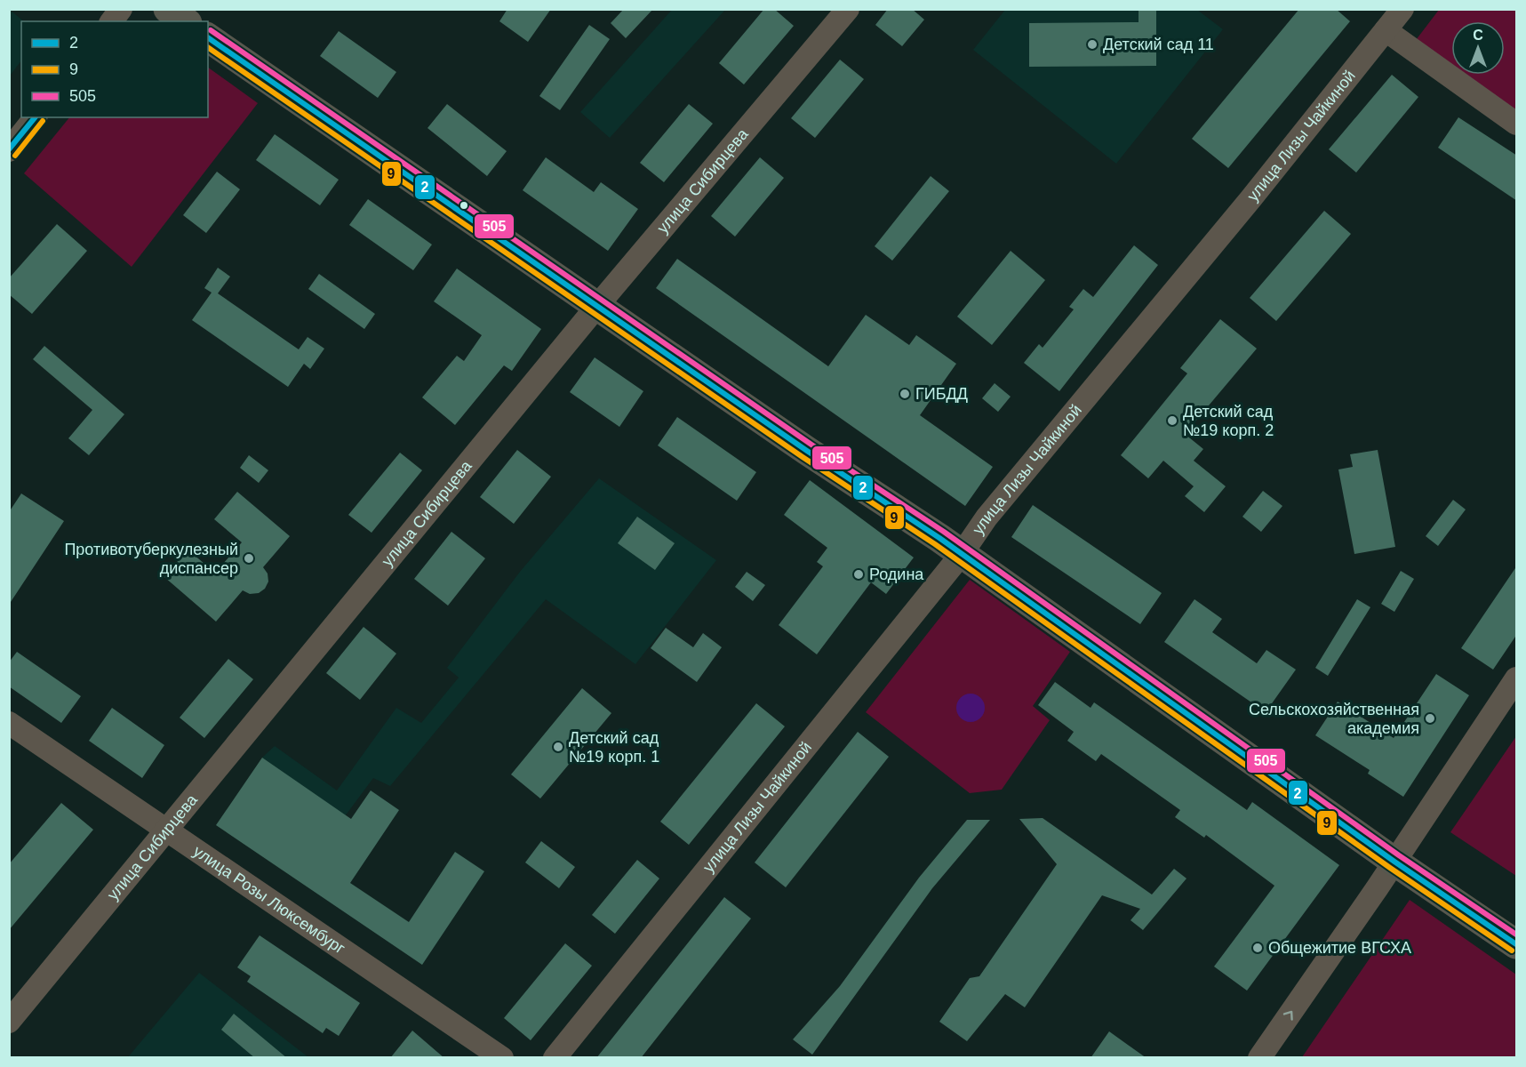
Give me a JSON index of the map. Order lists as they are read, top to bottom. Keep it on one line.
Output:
{"streets":{"street":["улица Лизы Чайкиной","улица Сибирцева","улица Розы Люксембург"]},"crossings":[["улица Сибирцева","улица Розы Люксембург"]],"places":["Детский сад 11","ГИБДД","Детский сад №19 корп. 2","Противотуберкулезный диспансер","Родина","Сельскохозяйственная академия","Детский сад №19 корп. 1","Общежитие ВГСХА"],"lines":["transit line 505","transit line 2","transit line 9"],"legend":["2","9","505"],"north":"top"}
